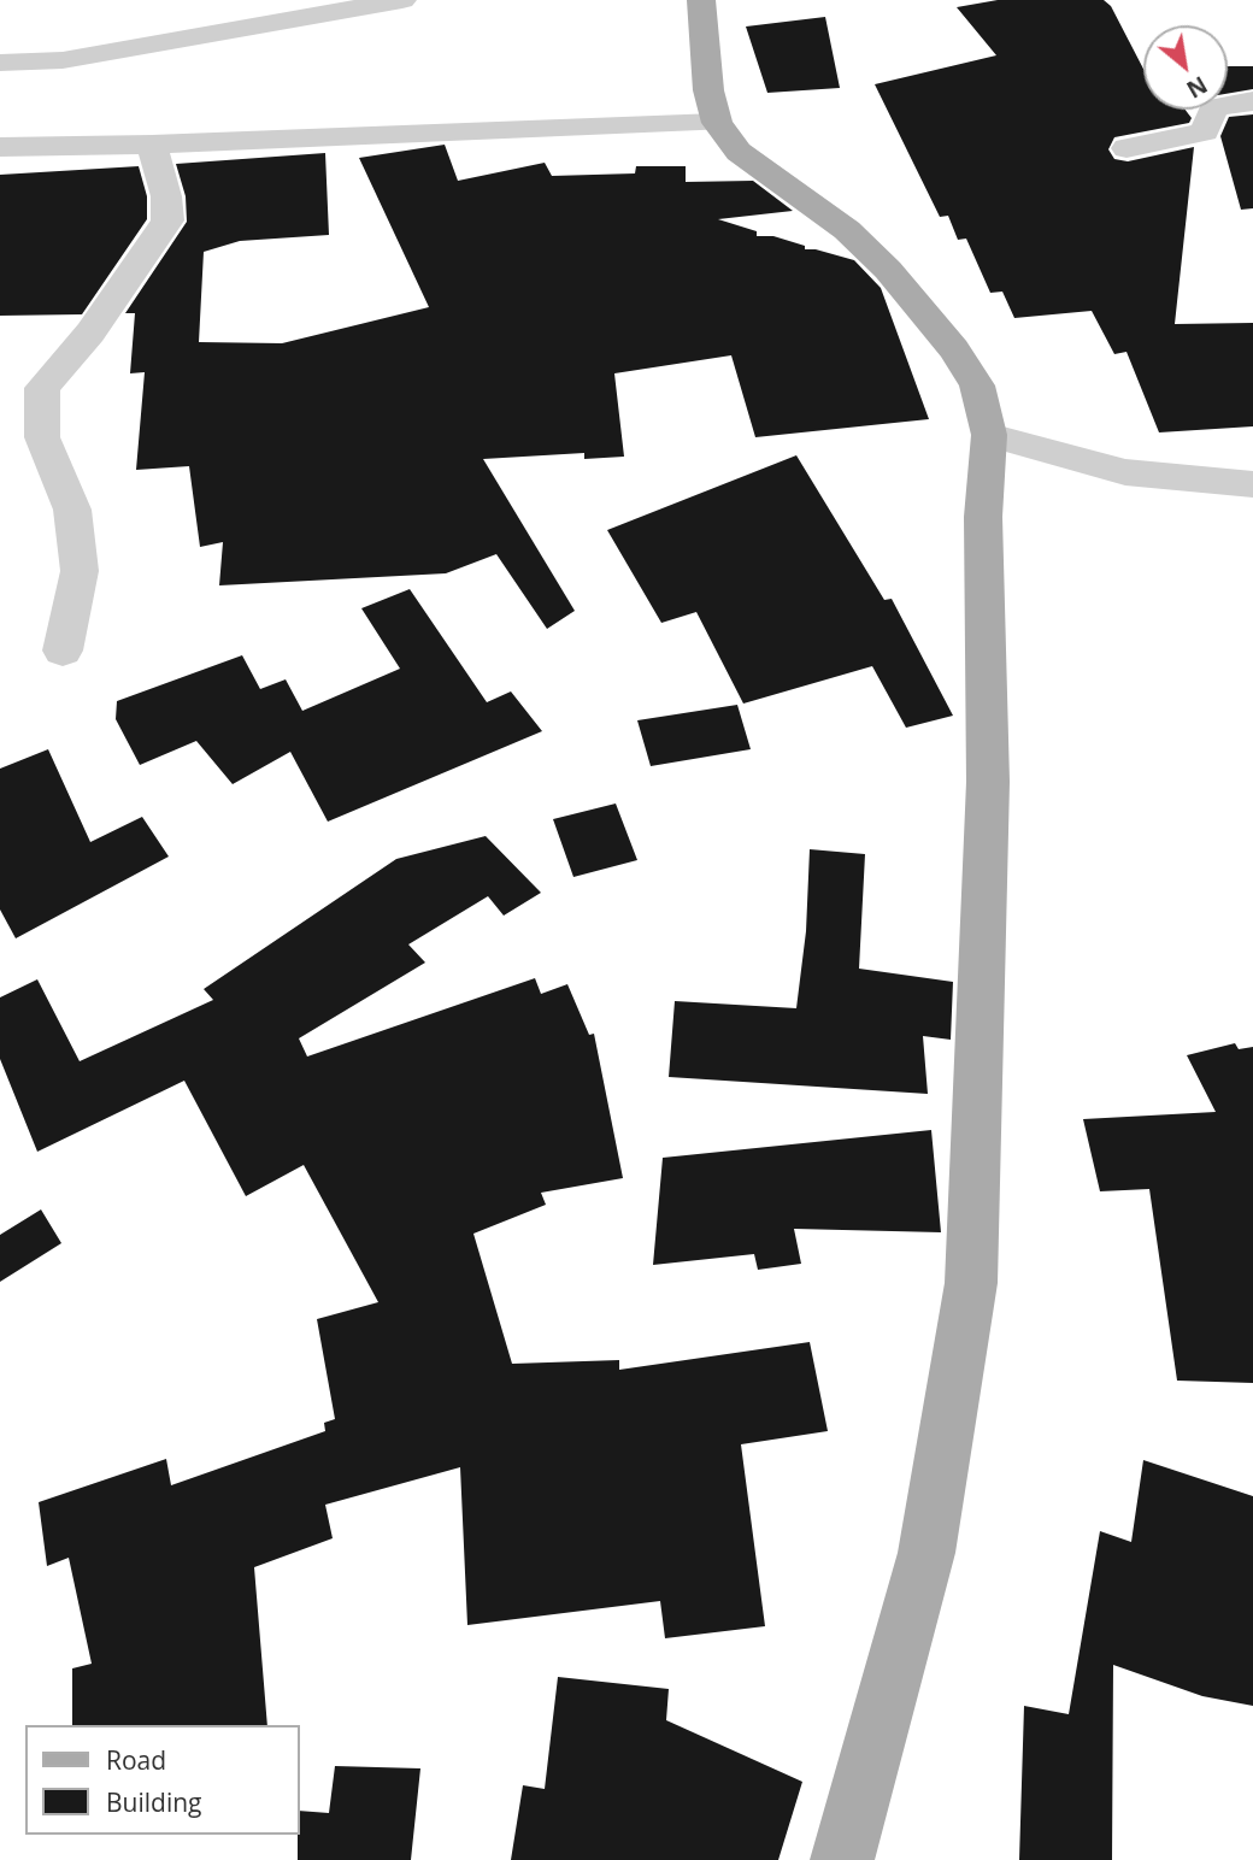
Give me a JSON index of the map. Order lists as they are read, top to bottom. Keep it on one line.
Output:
{"legend":["Road","Building"],"north":"bottom right"}
